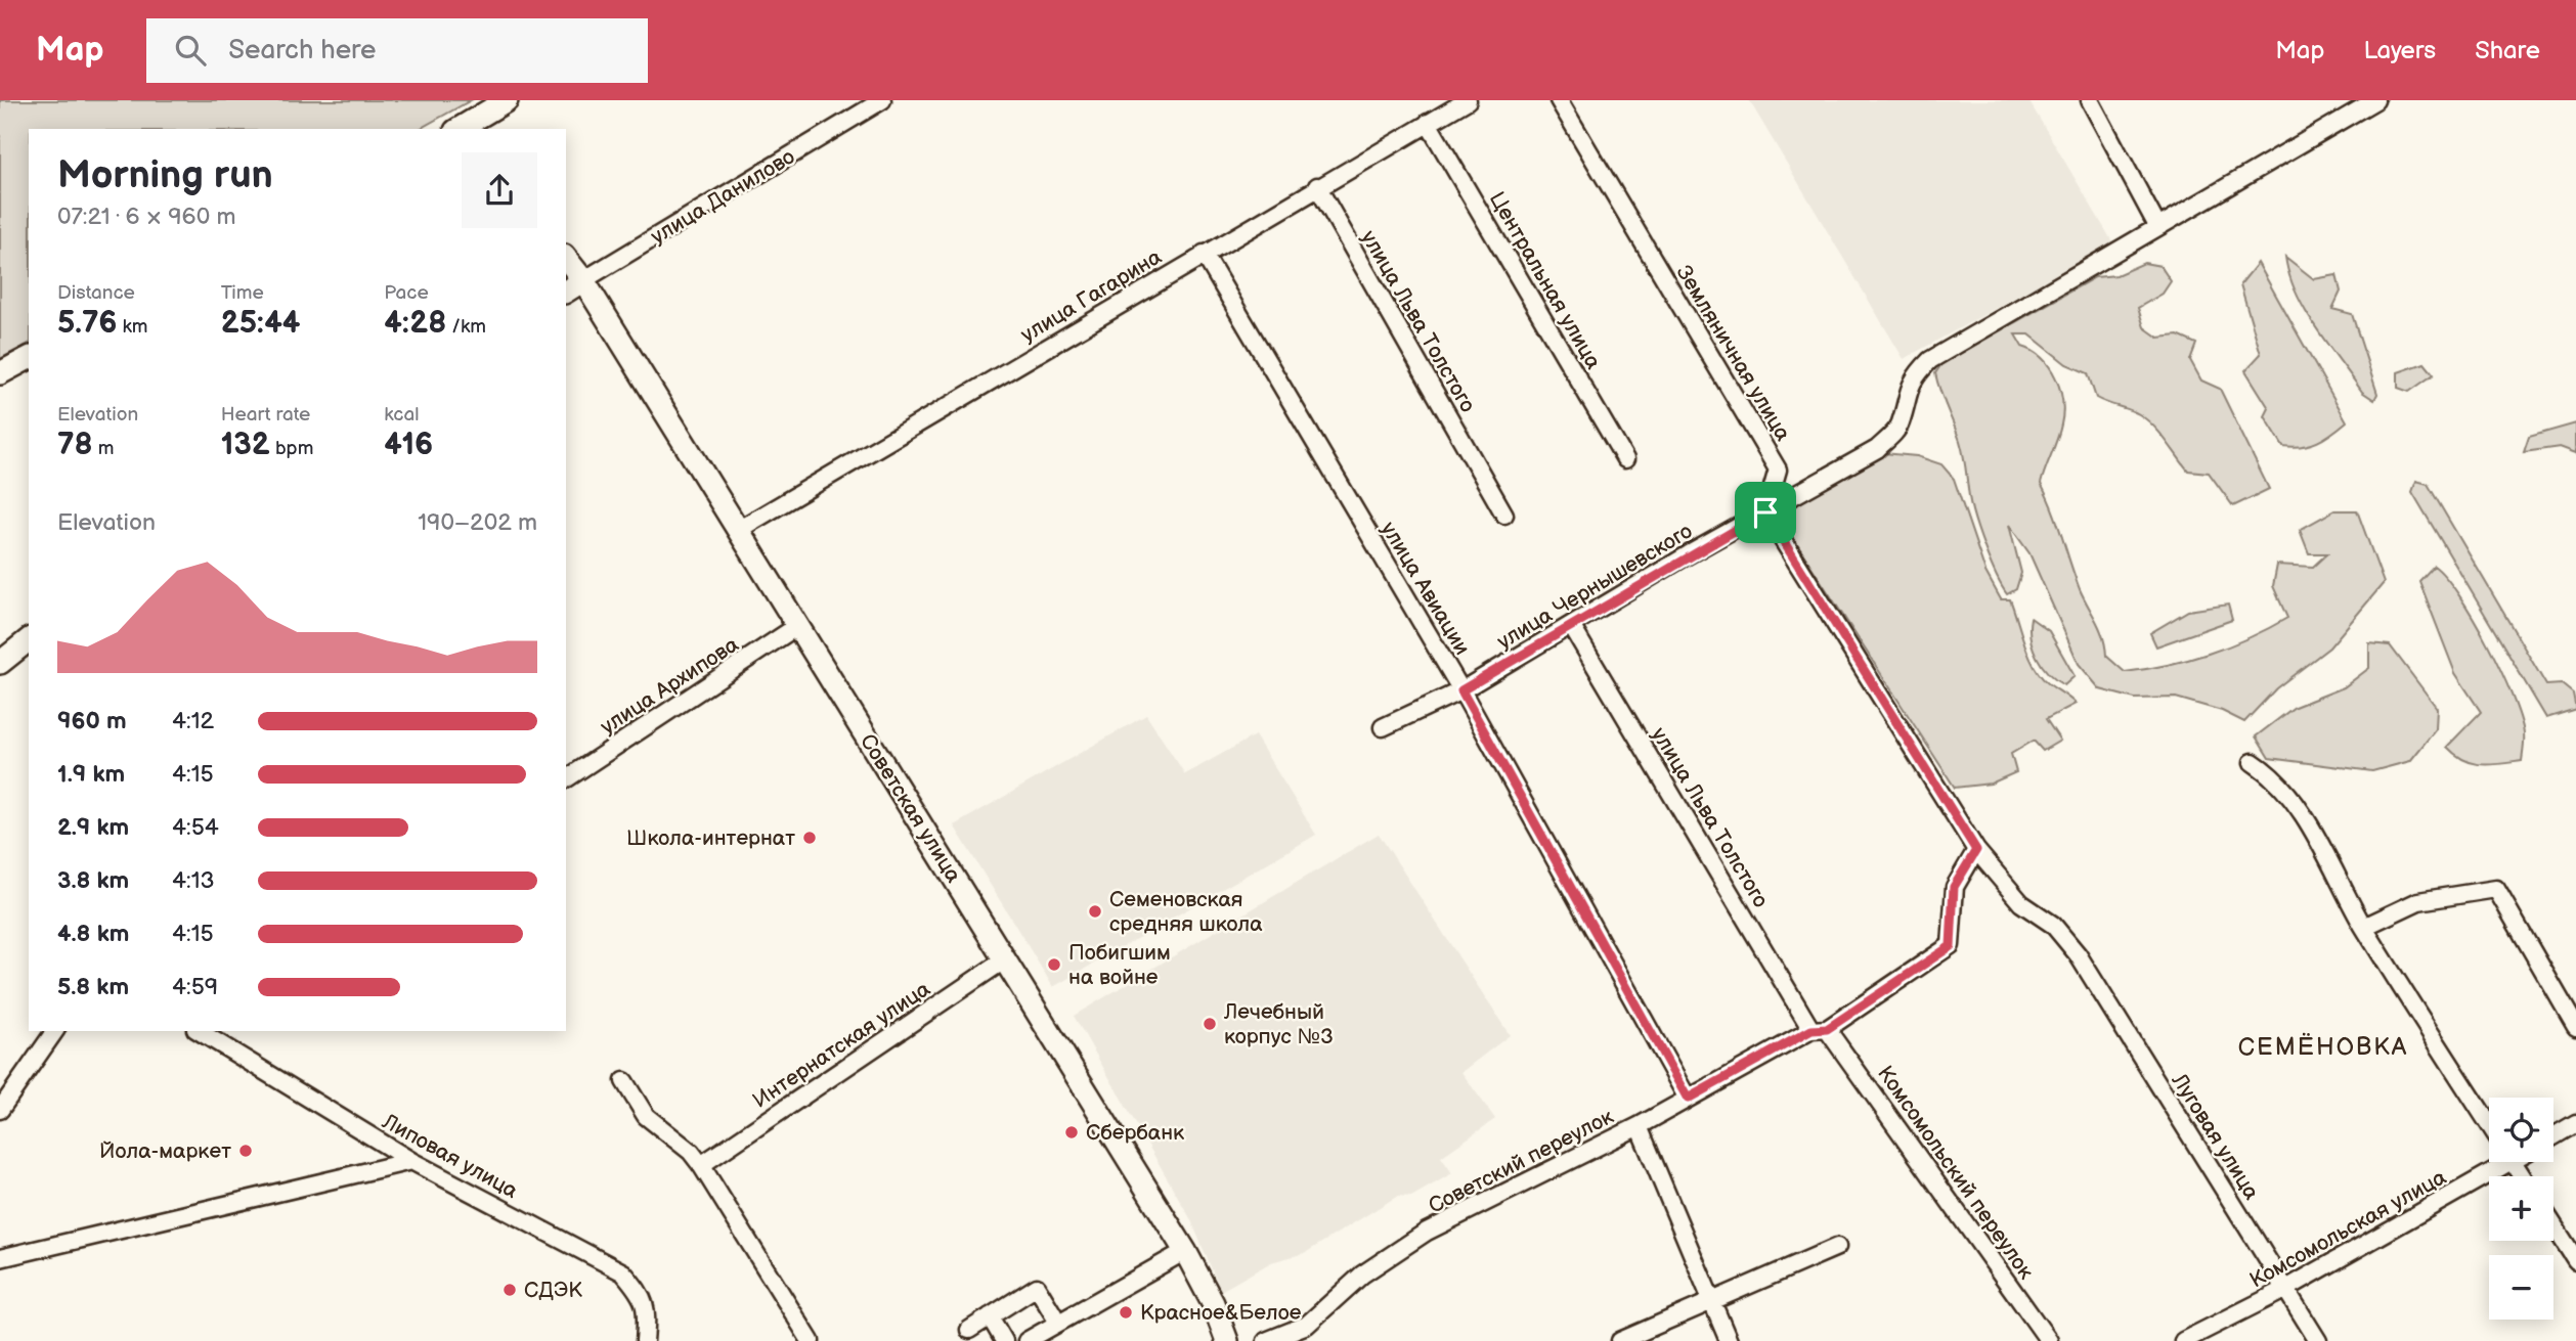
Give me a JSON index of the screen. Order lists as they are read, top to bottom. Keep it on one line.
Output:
{"streets":{"main road":["улица Данилово","Советская улица"],"street":["Центральная улица","улица Гагарина","улица Льва Толстого","Земляничная улица","улица Чернышевского","улица Авиации","улица Архипова","Интернатская улица","Луговая улица","Липовая улица","Советский переулок","Комсомольский переулок","Комсомольская улица"]},"crossings":[["улица Данилово","Советская улица"],["Центральная улица","улица Гагарина"],["улица Гагарина","улица Льва Толстого"],["улица Гагарина","улица Авиации"],["улица Гагарина","Советская улица"],["улица Льва Толстого","улица Чернышевского"],["улица Льва Толстого","Комсомольский переулок"],["Земляничная улица","улица Чернышевского"],["улица Чернышевского","улица Авиации"],["улица Архипова","Советская улица"],["Советская улица","Интернатская улица"],["Луговая улица","Комсомольская улица"]],"districts":["СЕМЁНОВКА"],"places":["Школа-интернат","Семеновская средняя школа","Побигшим на войне","Лечебный корпус №3","Сбербанк","Йола-маркет","СДЭК","Красное&Белое"],"page":{"header":"Map","search":"Search here","nav":["Map","Layers","Share"],"heading":["Morning run","07:21 · 6 × 960 m"],"stats":[["Distance","5.76 km"],["Time","25:44"],["Pace","4:28 /km"],["Elevation","78 m"],["Heart rate","132 bpm"],["kcal","416"]],"chart":["Elevation","190–202 m"],"list":[{"name":"960 m","note":"4:12"},{"name":"1.9 km","note":"4:15"},{"name":"2.9 km","note":"4:54"},{"name":"3.8 km","note":"4:13"},{"name":"4.8 km","note":"4:15"},{"name":"5.8 km","note":"4:59"}],"map_buttons":["+","−"]}}
